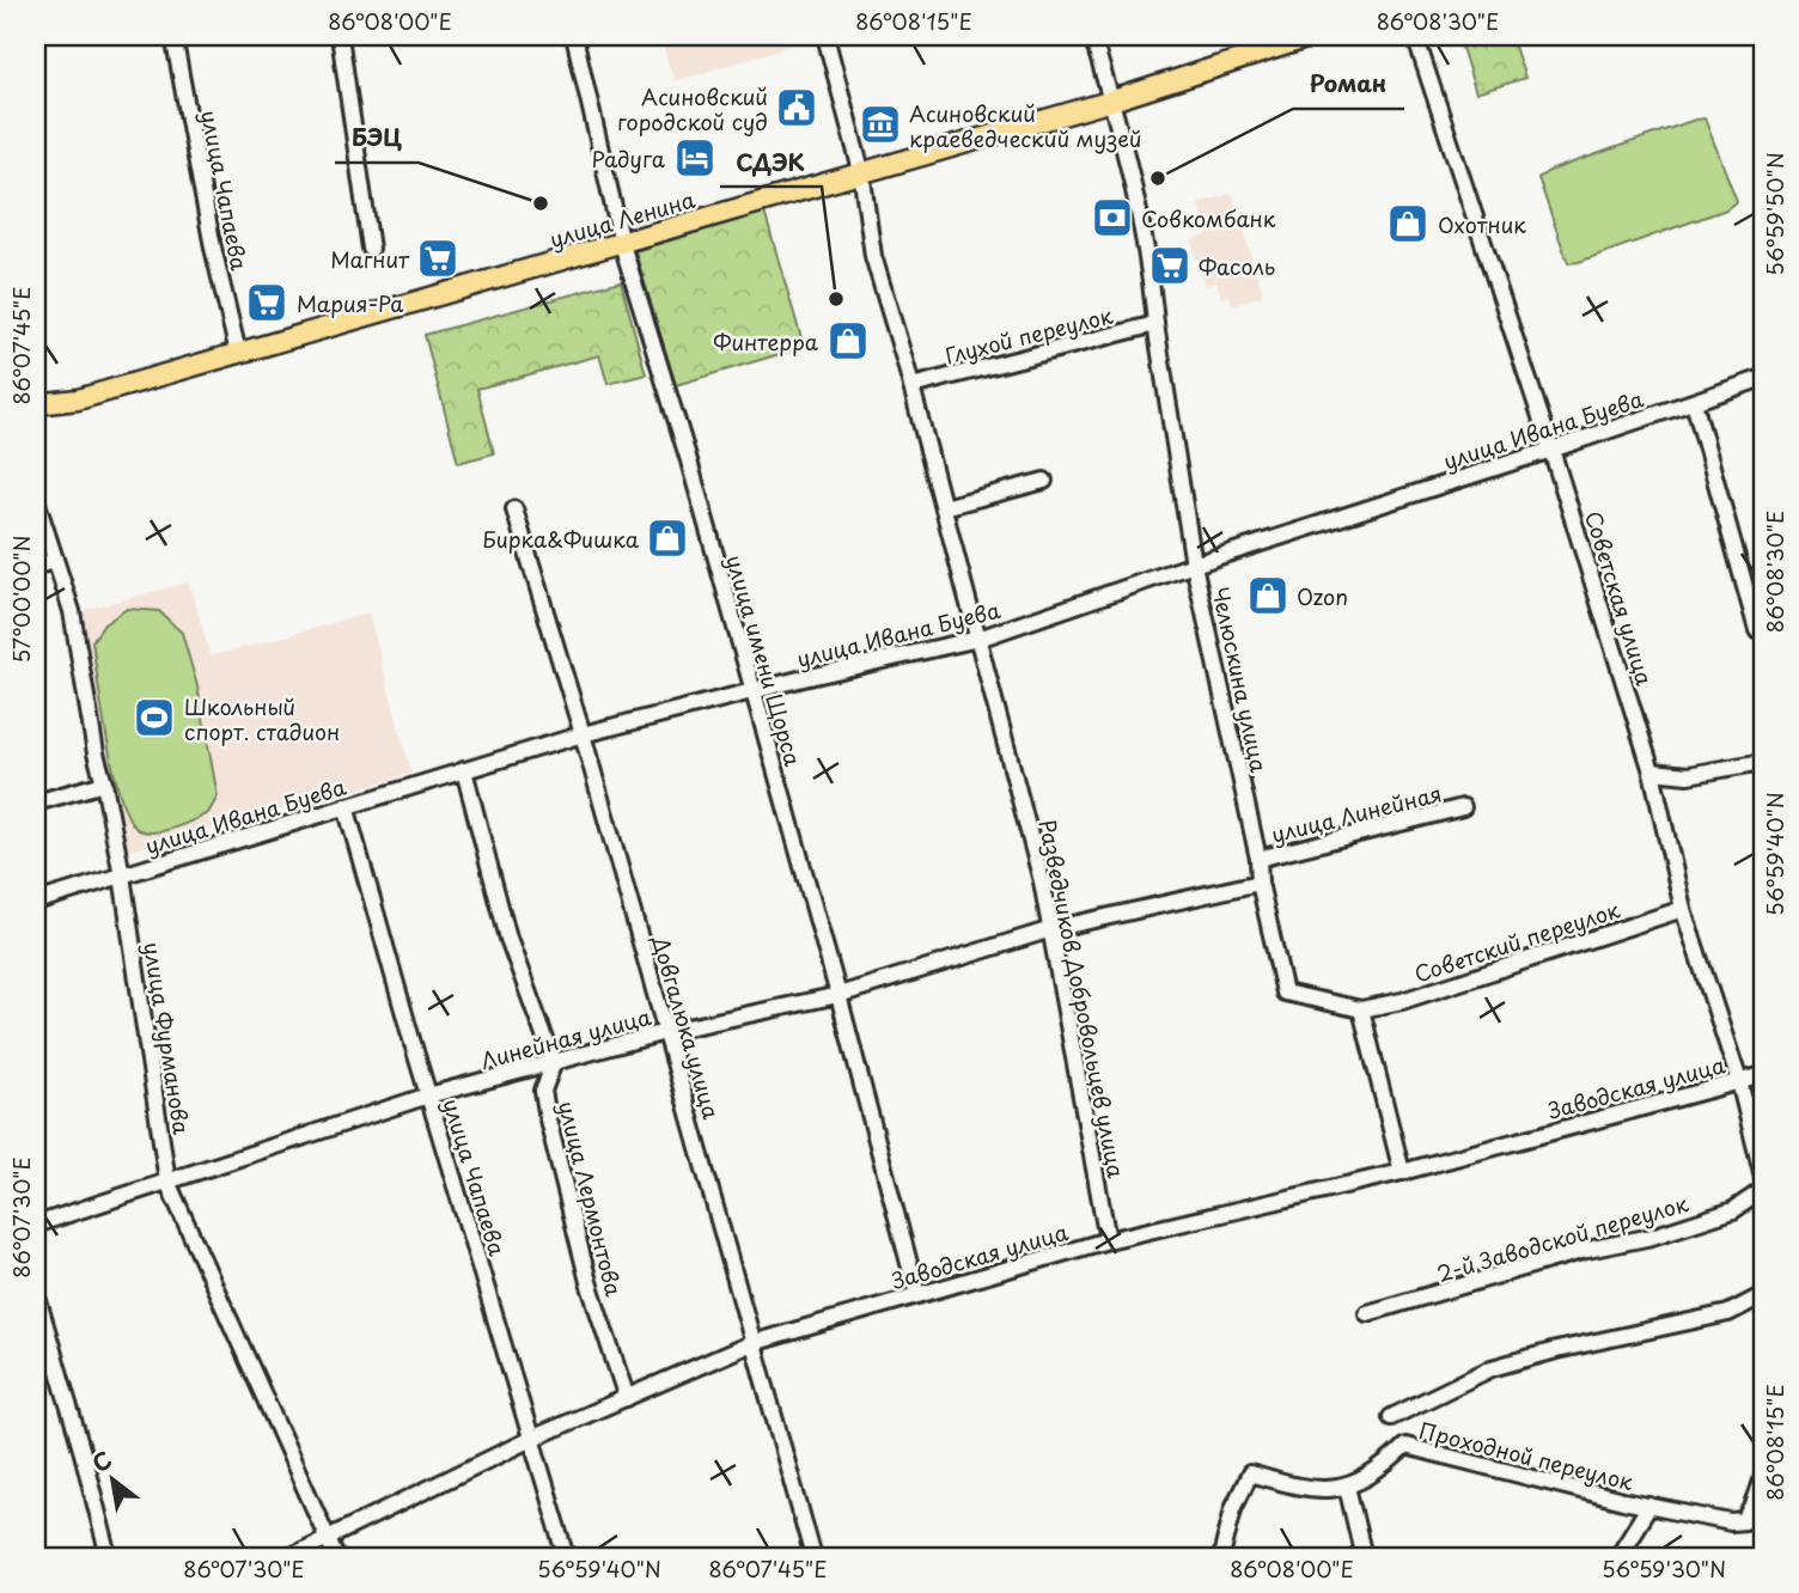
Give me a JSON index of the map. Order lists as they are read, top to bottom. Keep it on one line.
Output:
{"streets":{"main road":["улица Ленина"],"street":["улица Чапаева","Глухой переулок","улица Ивана Буева","Советская улица","улица имени Щорса","Челюскина улица","улица Линейная","Советский переулок","Разведчиков Добровольцев улица","Довгалюка улица","улица Фурманова","Линейная улица","Заводская улица","улица Лермонтова","2-й Заводской переулок","Проходной переулок"]},"crossings":[["улица Чапаева","улица Ленина"],["улица Чапаева","улица Ивана Буева"],["улица Чапаева","Линейная улица"],["улица Чапаева","Заводская улица"],["улица Ленина","улица имени Щорса"],["улица Ленина","Челюскина улица"],["улица Ленина","Разведчиков Добровольцев улица"],["Глухой переулок","Челюскина улица"],["Глухой переулок","Разведчиков Добровольцев улица"],["улица Ивана Буева","Советская улица"],["улица Ивана Буева","улица имени Щорса"],["улица Ивана Буева","Челюскина улица"],["улица Ивана Буева","Разведчиков Добровольцев улица"],["улица Ивана Буева","Довгалюка улица"],["улица Ивана Буева","улица Фурманова"],["Советская улица","Советский переулок"],["Советская улица","Заводская улица"],["улица имени Щорса","Линейная улица"],["улица имени Щорса","Заводская улица"],["Челюскина улица","улица Линейная"],["Челюскина улица","Советский переулок"],["Челюскина улица","Линейная улица"],["Разведчиков Добровольцев улица","Линейная улица"],["Разведчиков Добровольцев улица","Заводская улица"],["Довгалюка улица","Линейная улица"],["Довгалюка улица","Заводская улица"],["улица Фурманова","Линейная улица"],["улица Фурманова","Заводская улица"],["Линейная улица","улица Лермонтова"],["Заводская улица","улица Лермонтова"]],"places":{"public building":["Асиновский городской суд"],"museum":["Асиновский краеведческий музей"],"hotel":["Радуга"],"other":["Роман","БЭЦ","СДЭК"],"bank":["Совкомбанк"],"shop":["Охотник","Финтерра","Бирка&Фишка","Ozon"],"supermarket":["Магнит","Фасоль","Мария-Ра"],"sports":["Школьный спорт. стадион"]},"north":"top left","coordinates":["86°08'00\"E","86°08'15\"E","86°08'30\"E","56°59'50\"N","86°07'45\"E","57°00'00\"N","56°59'40\"N","86°07'30\"E","56°59'30\"N"]}
